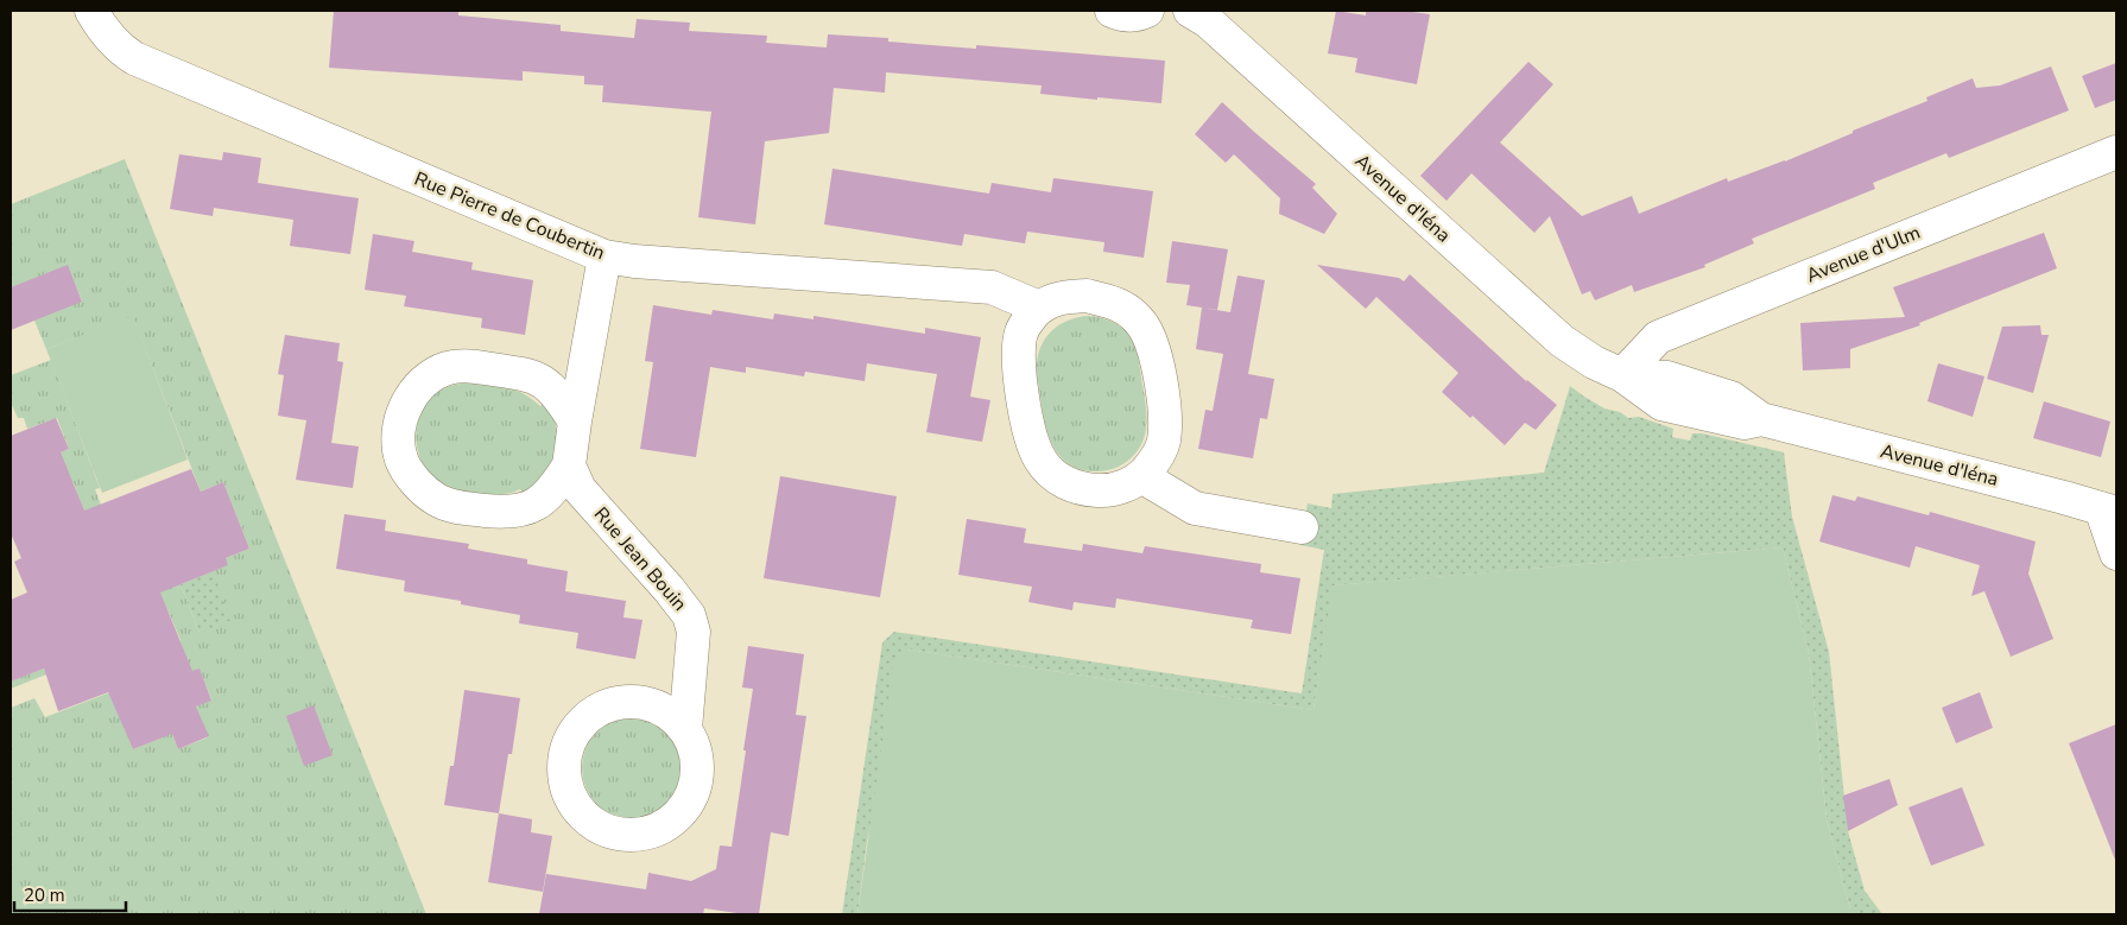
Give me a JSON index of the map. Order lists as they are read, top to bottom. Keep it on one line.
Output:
{"streets":{"street":["Avenue d'Iéna","Rue Pierre de Coubertin","Avenue d'Ulm","Rue Jean Bouin"]},"crossings":[["Avenue d'Iéna","Avenue d'Ulm"]],"scale_bar":"20 m"}
